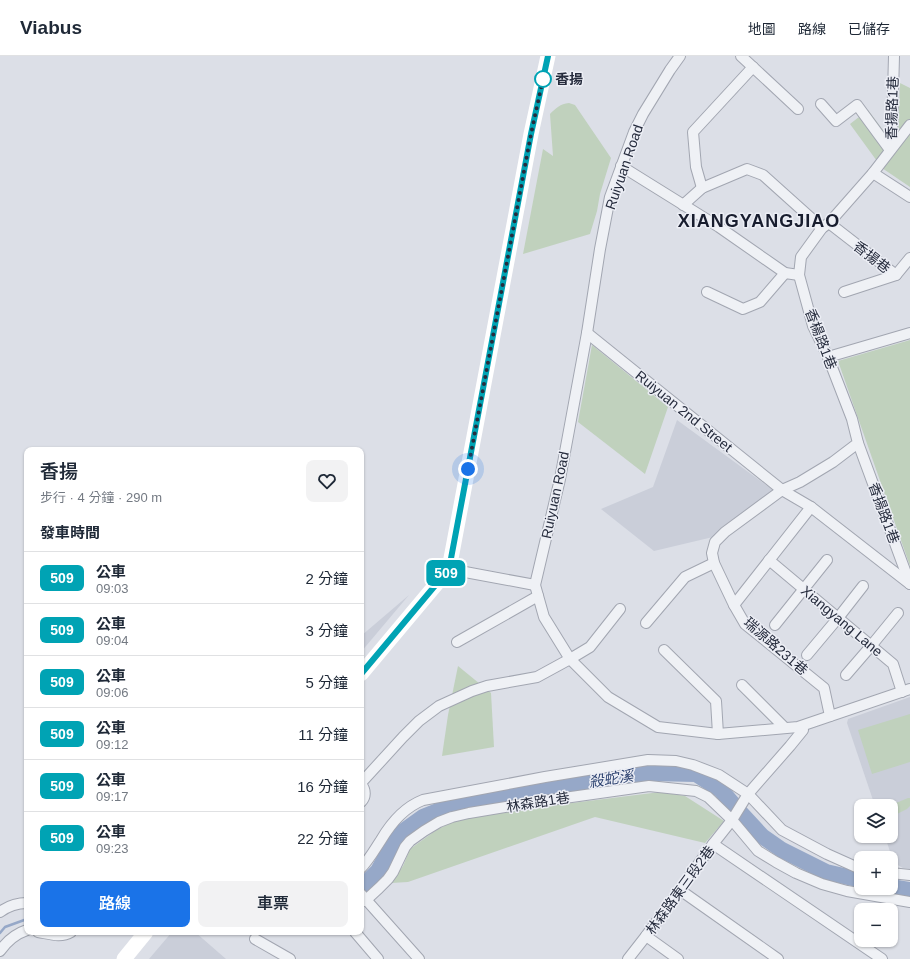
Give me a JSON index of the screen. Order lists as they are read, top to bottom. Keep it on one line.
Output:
{"streets":{"street":["香揚路1巷","Ruiyuan Road","香揚巷","香楊路1巷","Ruiyuan 2nd Street","Xiangyang Lane","瑞源路231巷","林森路1巷","林森路東三段2巷"]},"crossings":[["香揚路1巷","香楊路1巷"],["Ruiyuan Road","Ruiyuan 2nd Street"],["Ruiyuan Road","Xiangyang Lane"],["Ruiyuan Road","瑞源路231巷"],["香揚巷","香楊路1巷"],["Ruiyuan 2nd Street","瑞源路231巷"],["Xiangyang Lane","瑞源路231巷"],["林森路1巷","林森路東三段2巷"]],"districts":["XIANGYANGJIAO"],"water":["殺蛇溪"],"places":["香揚"],"lines":["bus line 509"],"page":{"header":"Viabus","nav":["地圖","路線","已儲存"],"on_map":"509","heading":[["香揚","步行 · 4 分鐘 · 290 m"],"發車時間"],"list":[{"mark":"509","name":"公車","note":"09:03","value":"2 分鐘"},{"mark":"509","name":"公車","note":"09:04","value":"3 分鐘"},{"mark":"509","name":"公車","note":"09:06","value":"5 分鐘"},{"mark":"509","name":"公車","note":"09:12","value":"11 分鐘"},{"mark":"509","name":"公車","note":"09:17","value":"16 分鐘"},{"mark":"509","name":"公車","note":"09:23","value":"22 分鐘"}],"map_buttons":["+","−"],"buttons":["路線","車票"]}}
